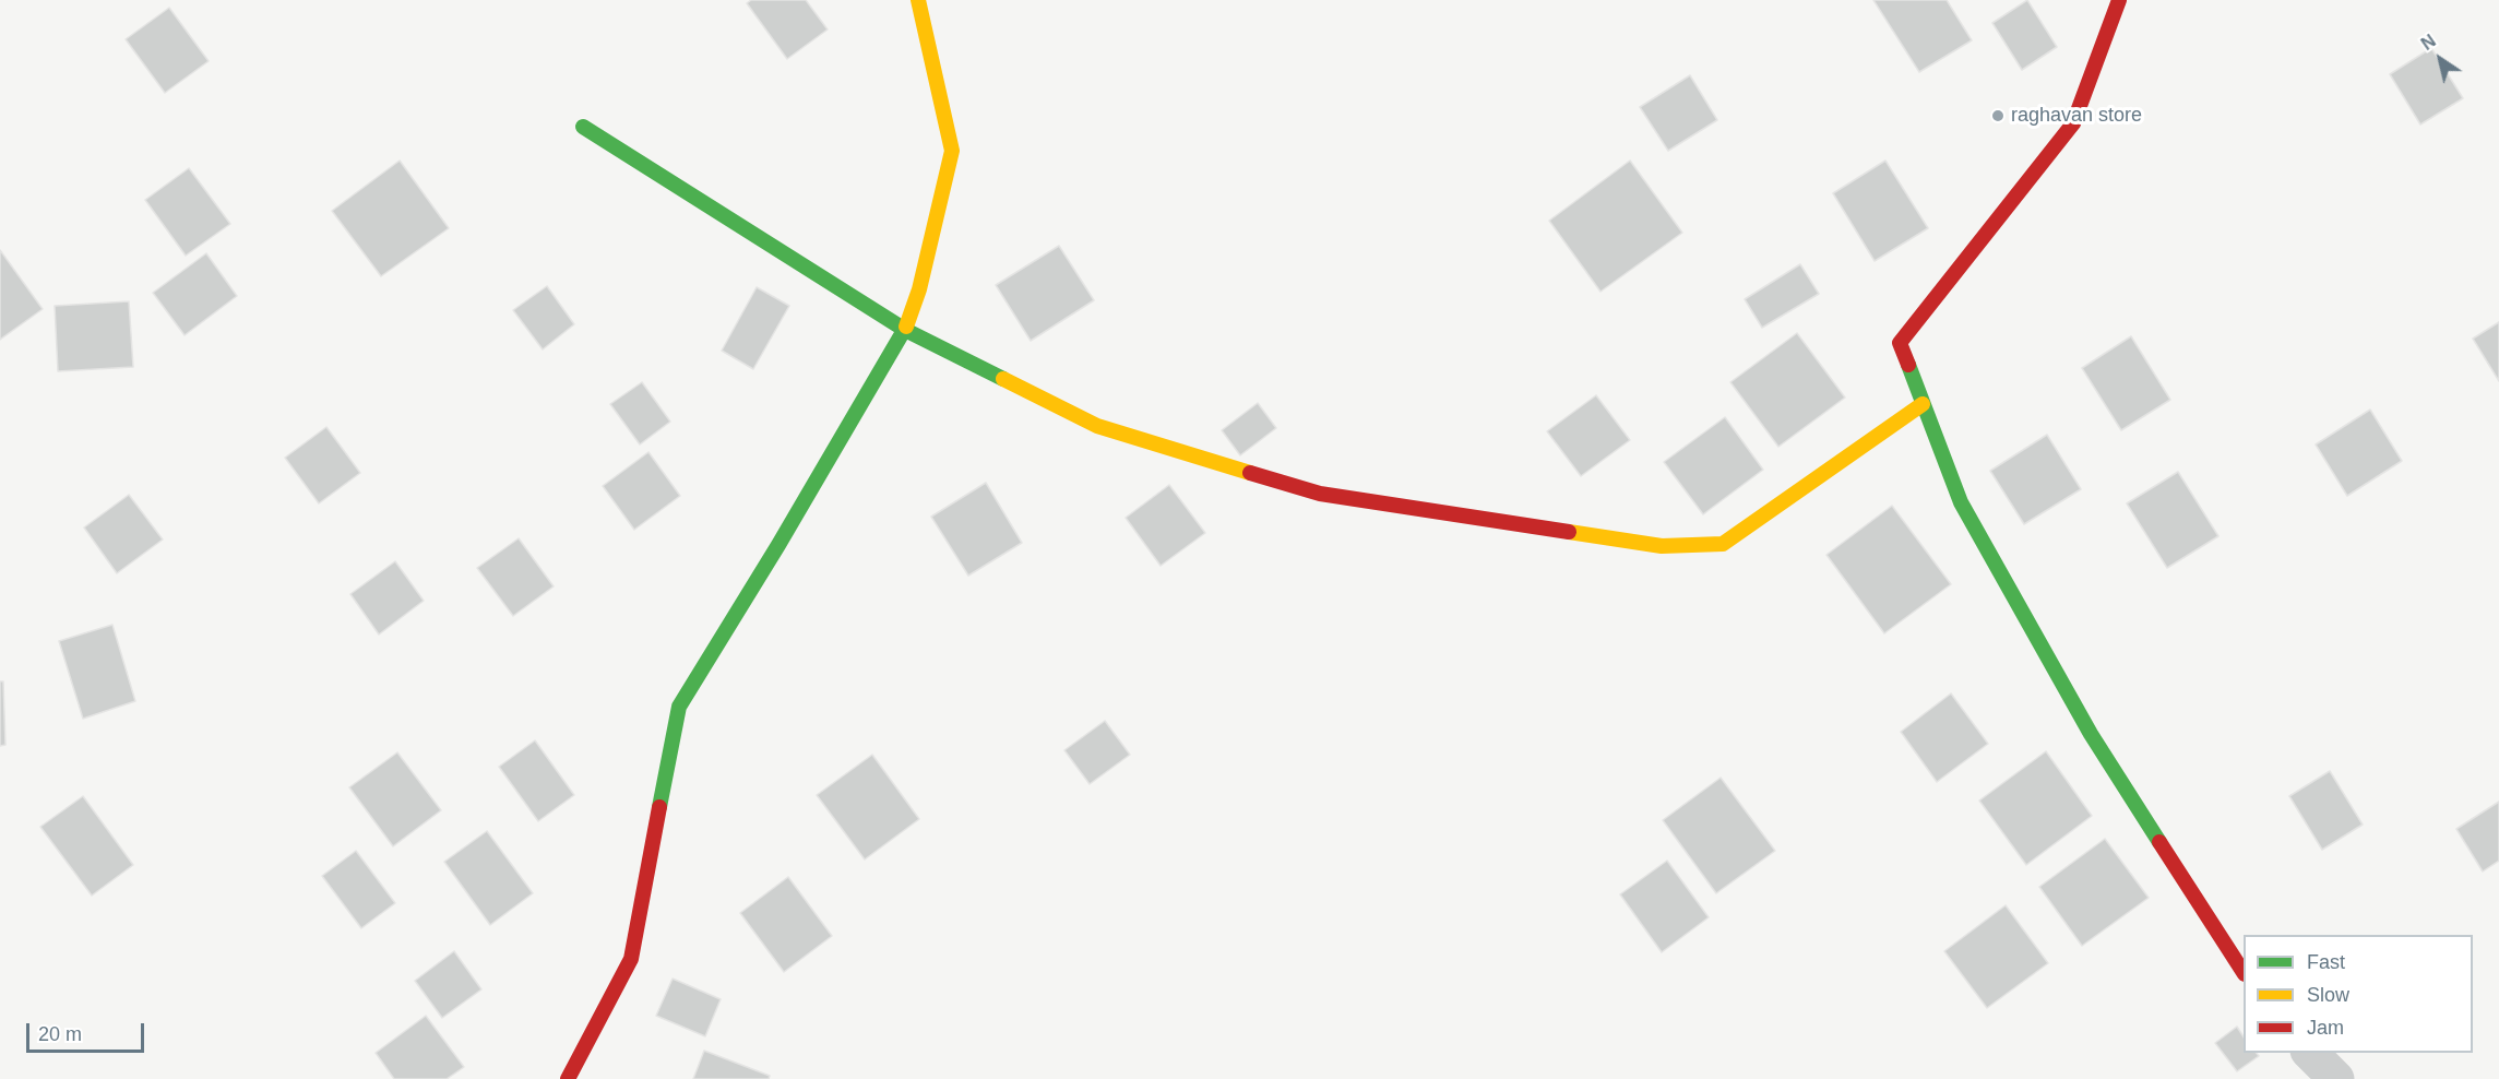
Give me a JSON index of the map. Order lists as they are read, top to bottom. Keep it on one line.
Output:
{"places":["raghavan store"],"legend":["Fast","Slow","Jam"],"scale_bar":"20 m","north":"top left"}
